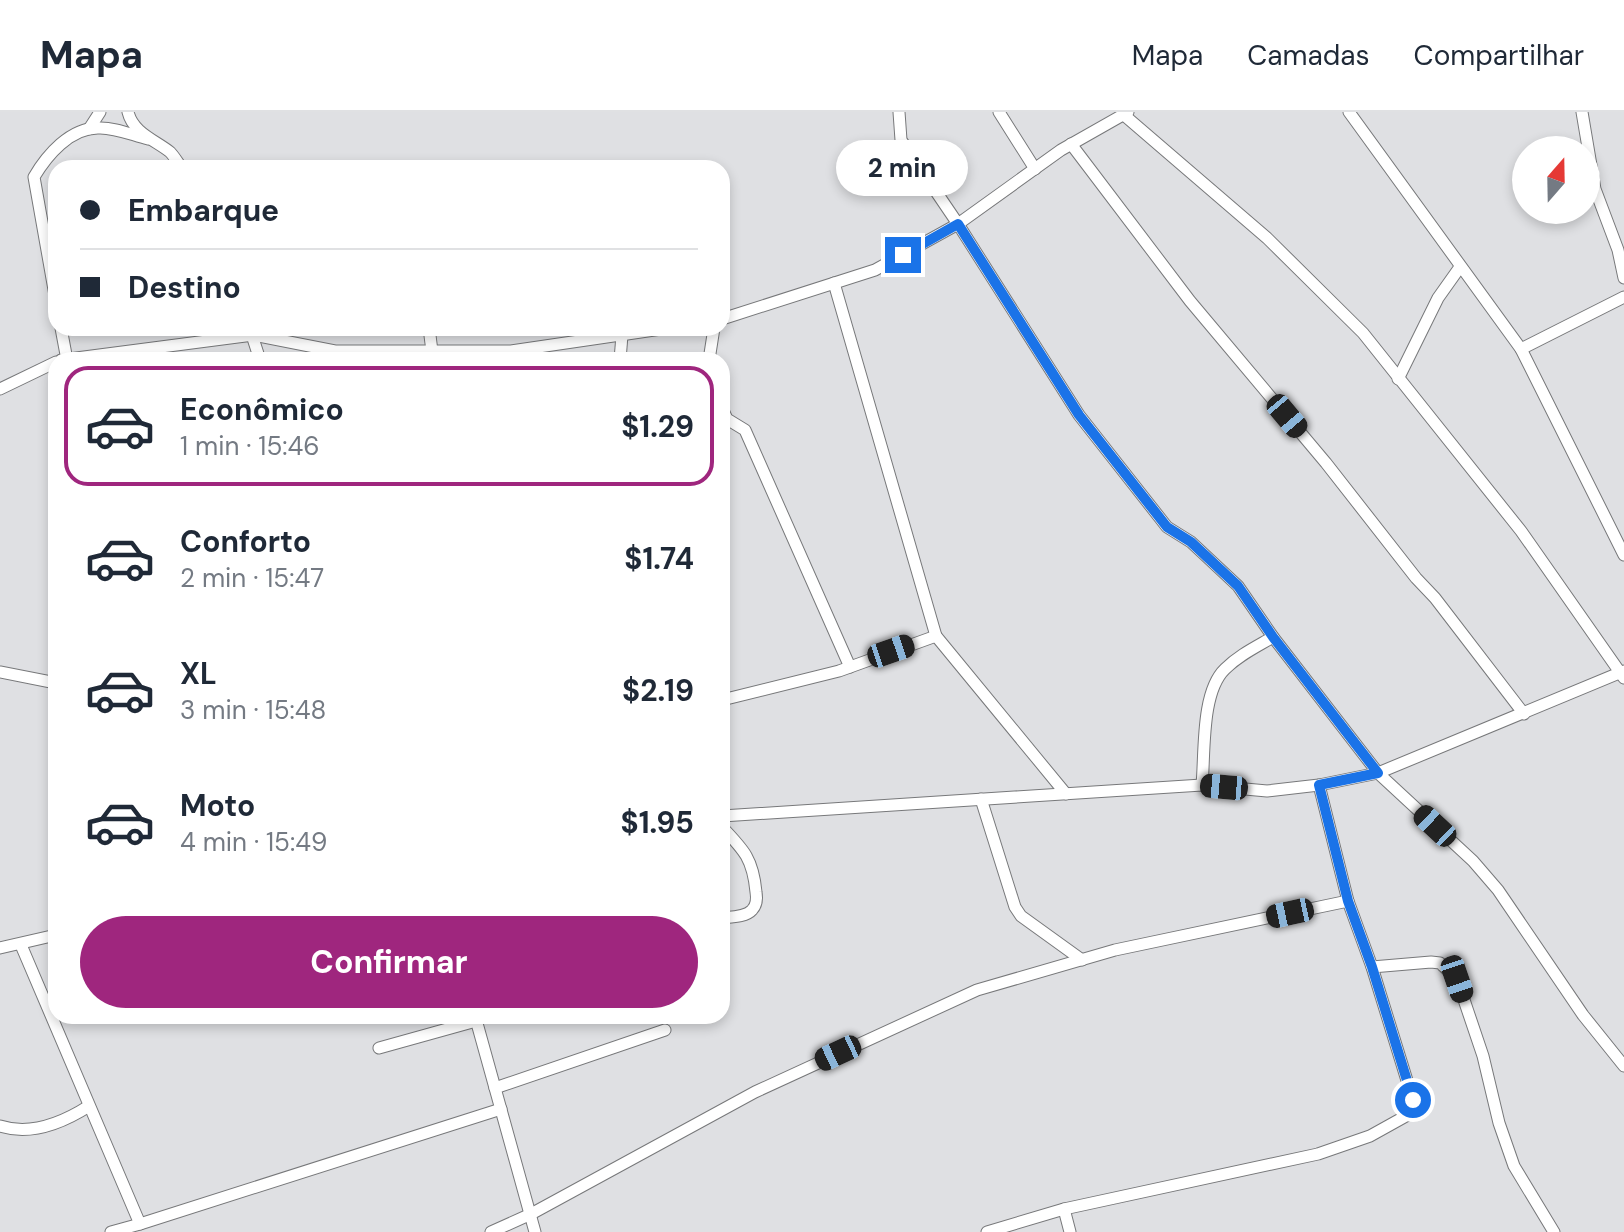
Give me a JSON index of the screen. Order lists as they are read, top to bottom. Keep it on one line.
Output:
{"north":"top","page":{"header":"Mapa","nav":["Mapa","Camadas","Compartilhar"],"bubble":"2 min","banner":["Embarque","Destino"],"list":[{"name":"Econômico","note":"1 min · 15:46","value":"$1.29"},{"name":"Conforto","note":"2 min · 15:47","value":"$1.74"},{"name":"XL","note":"3 min · 15:48","value":"$2.19"},{"name":"Moto","note":"4 min · 15:49","value":"$1.95"}],"buttons":"Confirmar"}}
